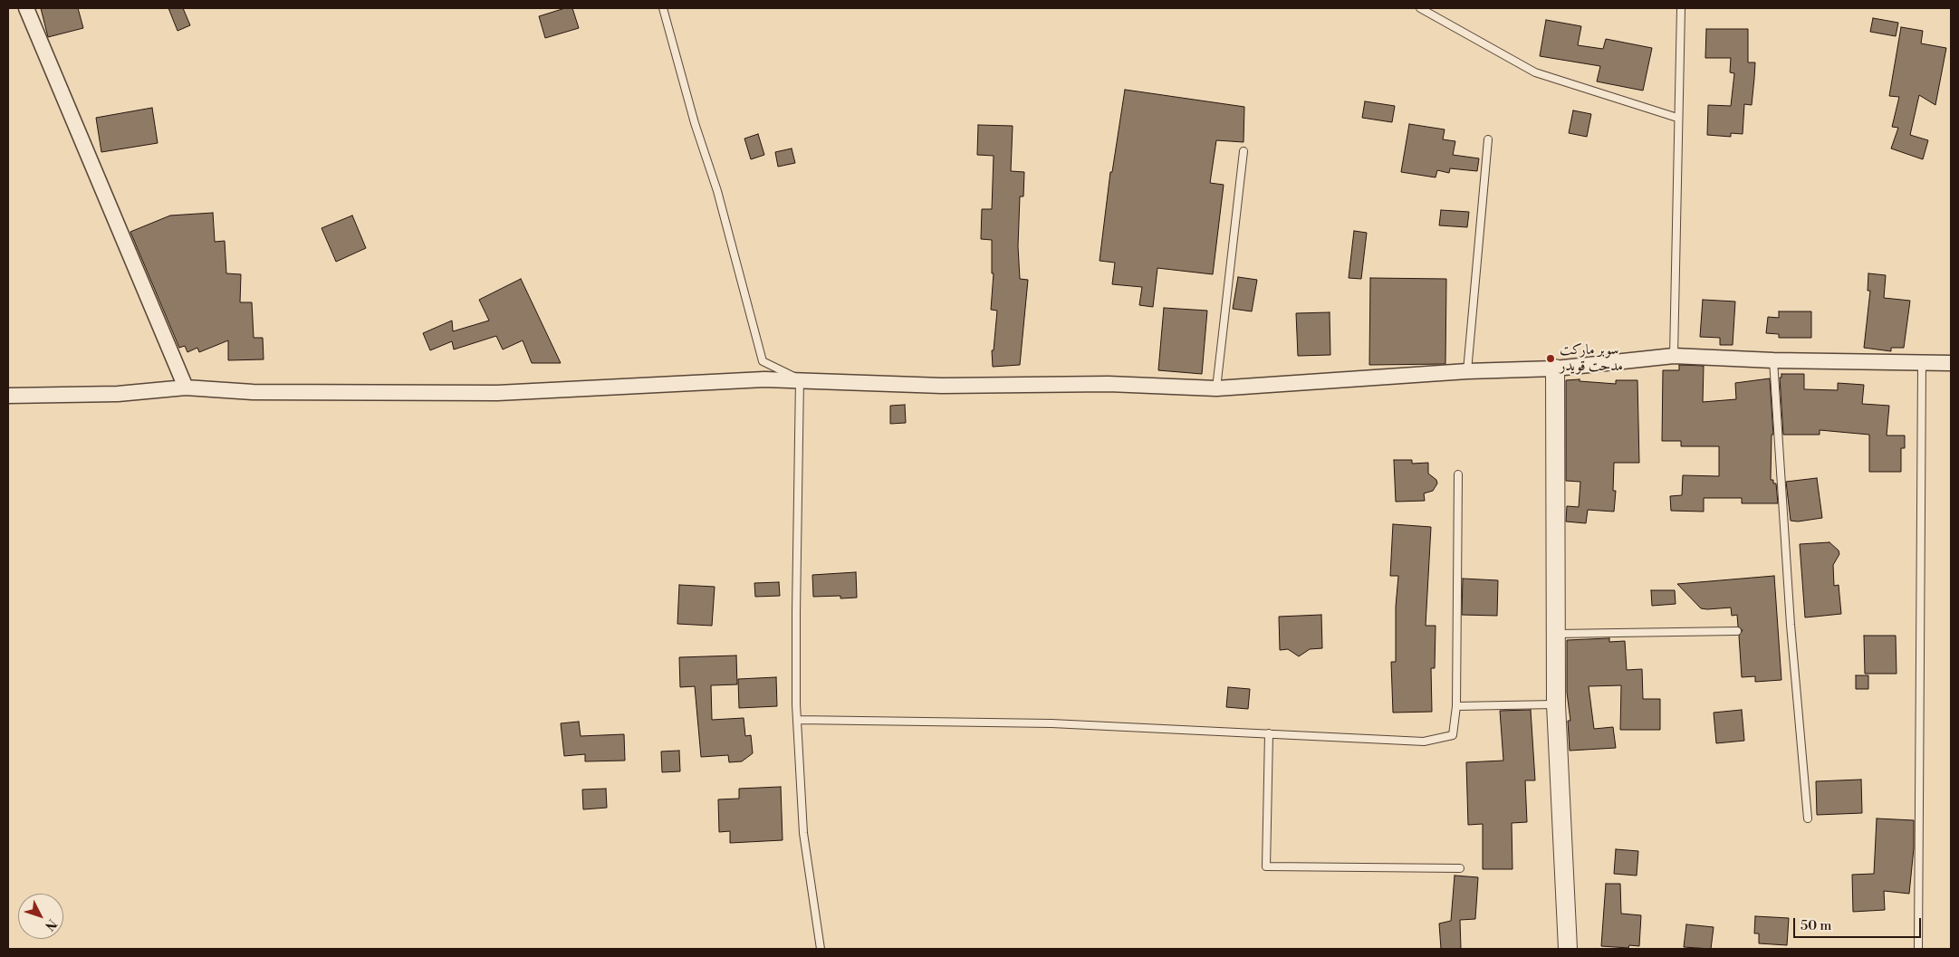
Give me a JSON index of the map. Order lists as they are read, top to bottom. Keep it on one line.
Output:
{"places":["سوبر ماركت مدحت قويدر"],"scale_bar":"50 m","north":"bottom right"}
